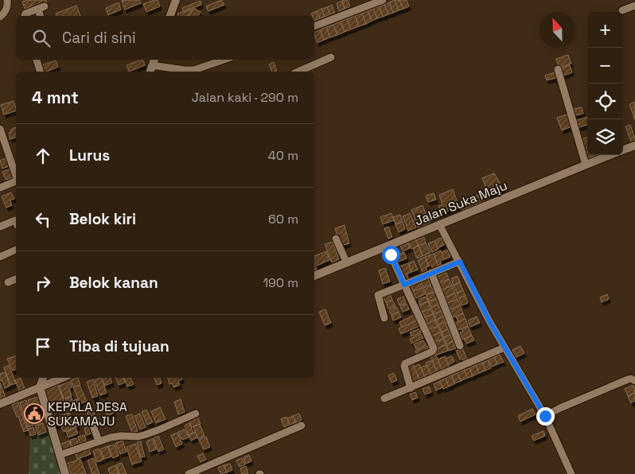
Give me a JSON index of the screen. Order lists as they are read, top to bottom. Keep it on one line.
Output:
{"streets":{"street":["Jalan Suka Maju"]},"places":{"public building":["KEPALA DESA SUKAMAJU"]},"north":"top","page":{"map_buttons":["+","−"],"search":"Cari di sini","heading":["4 mnt","Jalan kaki · 290 m"],"list":[["Lurus","40 m"],["Belok kiri","60 m"],["Belok kanan","190 m"],"Tiba di tujuan"]}}
